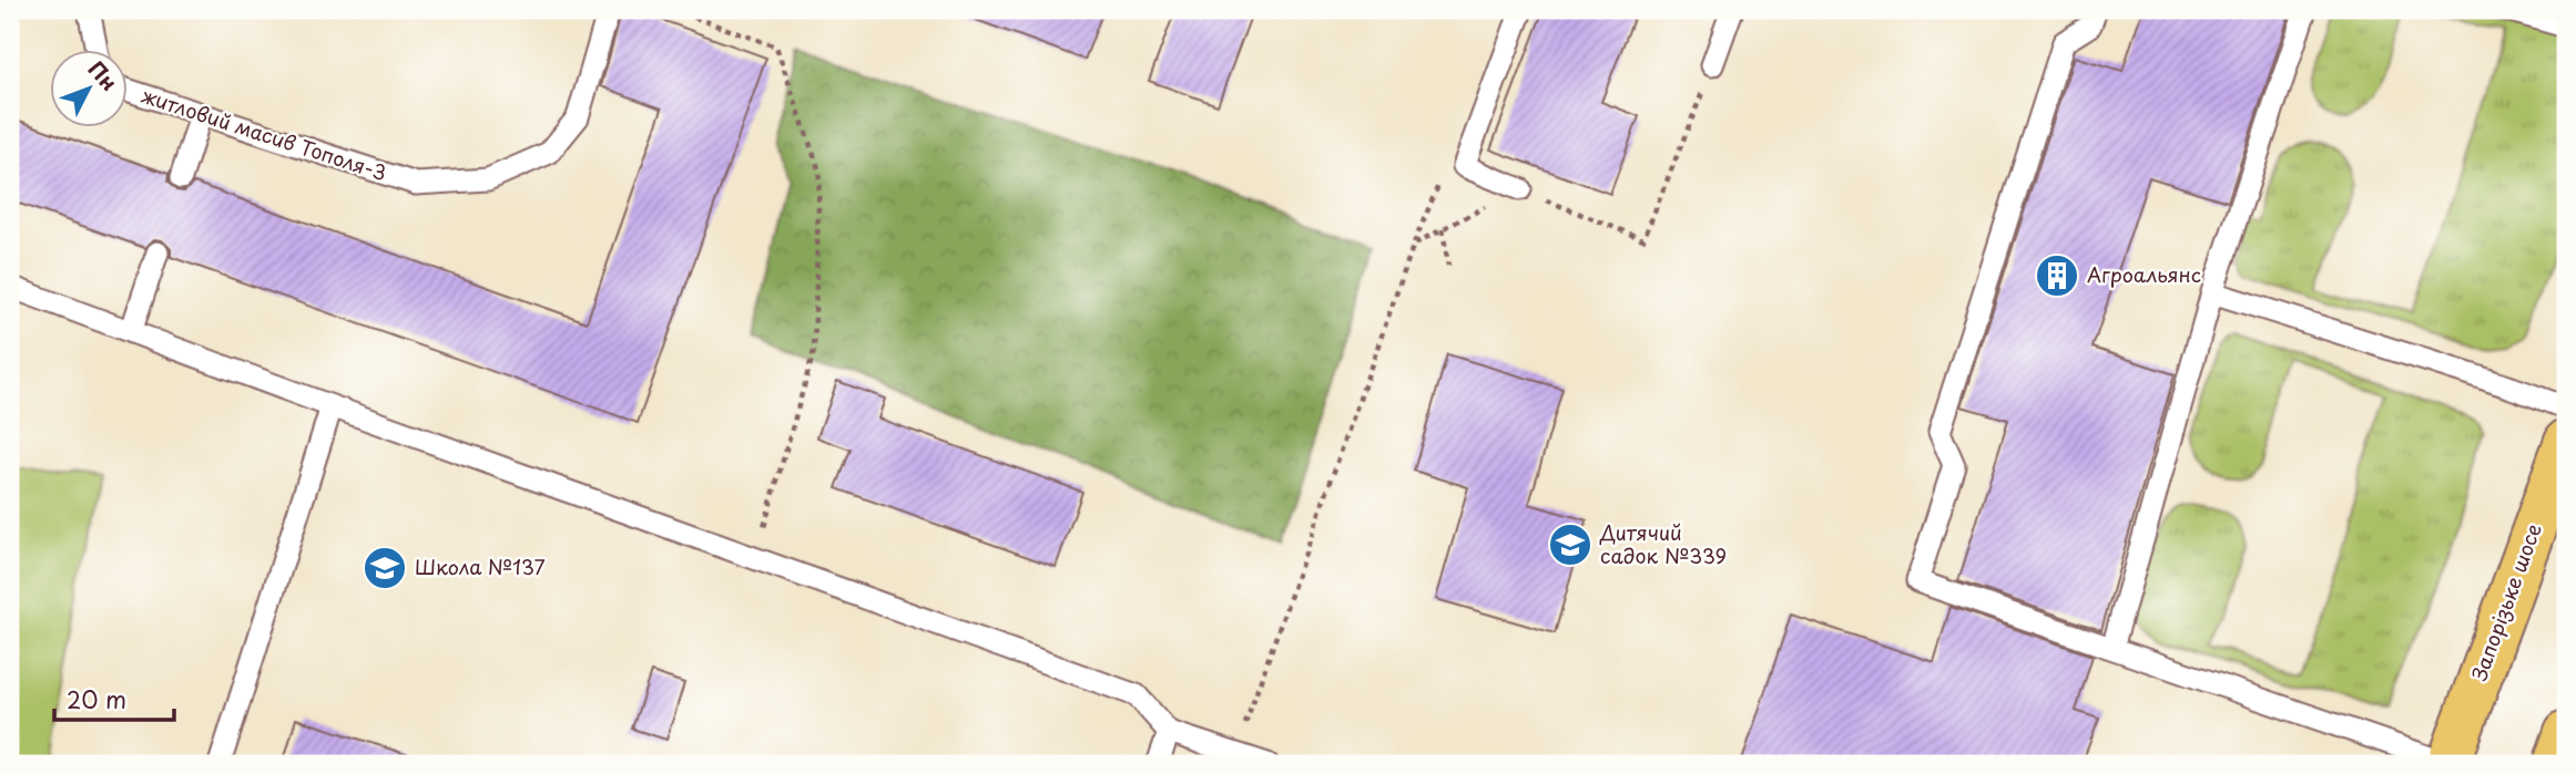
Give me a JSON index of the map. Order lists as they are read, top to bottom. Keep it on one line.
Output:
{"streets":{"main road":["Запорізьке шосе"],"lane":["житловий масив Тополя-3"]},"places":{"building":["Агроальянс"],"school or university":["Дитячий садок №339","Школа №137"]},"scale_bar":"20 m","north":"top right"}
